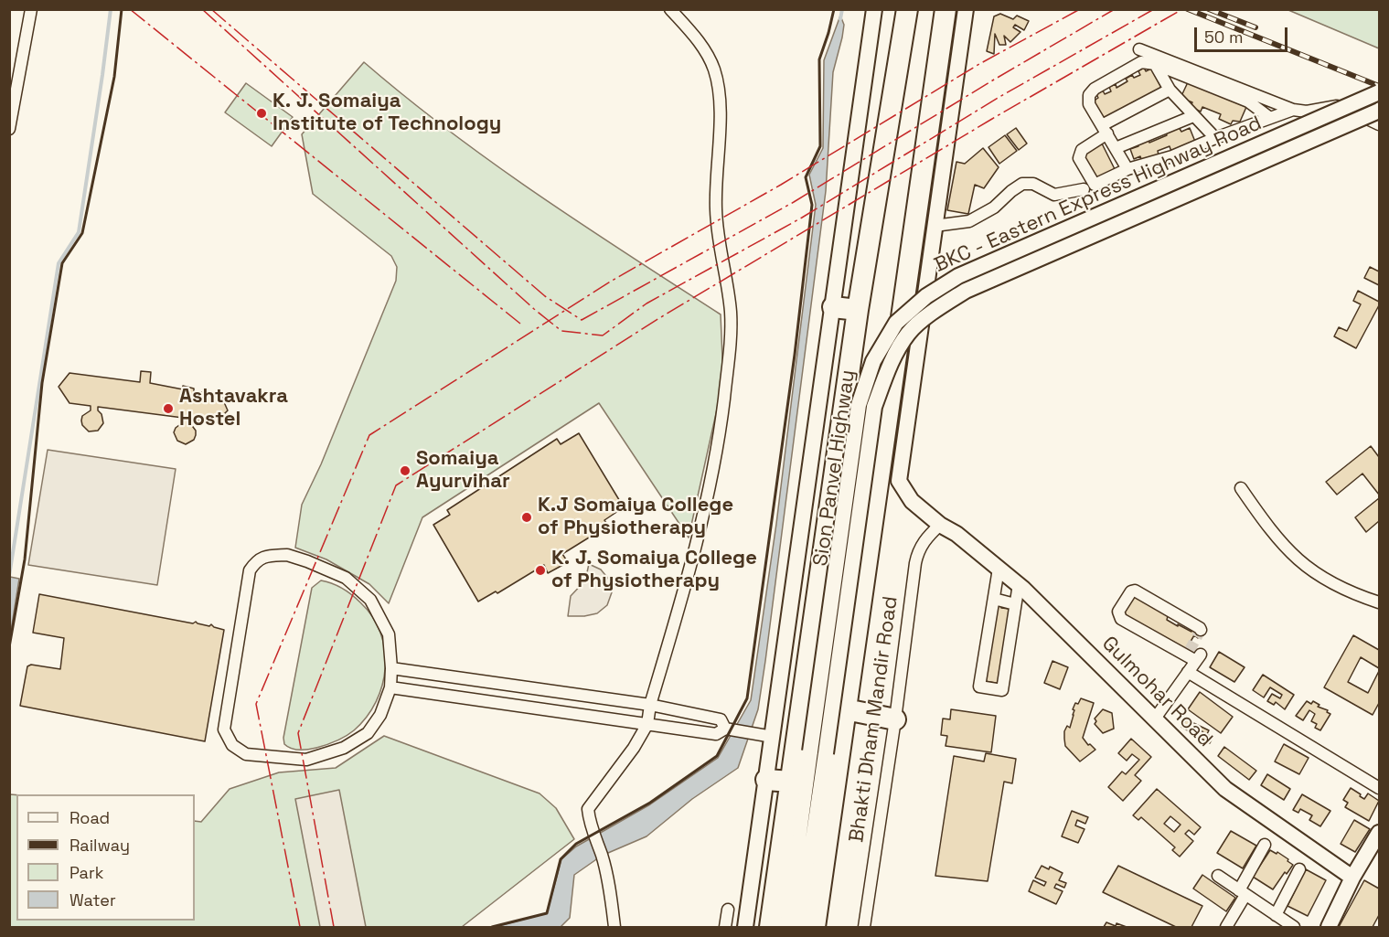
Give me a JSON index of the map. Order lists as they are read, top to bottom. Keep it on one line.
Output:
{"streets":{"highway":["Sion Panvel Highway"],"main road":["BKC - Eastern Express Highway Road","Gulmohar Road"],"street":["Bhakti Dham Mandir Road"]},"crossings":[["Gulmohar Road","Bhakti Dham Mandir Road"]],"places":["K. J. Somaiya Institute of Technology","Ashtavakra Hostel","Somaiya Ayurvihar","K.J Somaiya College of Physiotherapy","K. J. Somaiya College of Physiotherapy"],"legend":["Road","Railway","Park","Water"],"scale_bar":"50 m"}
